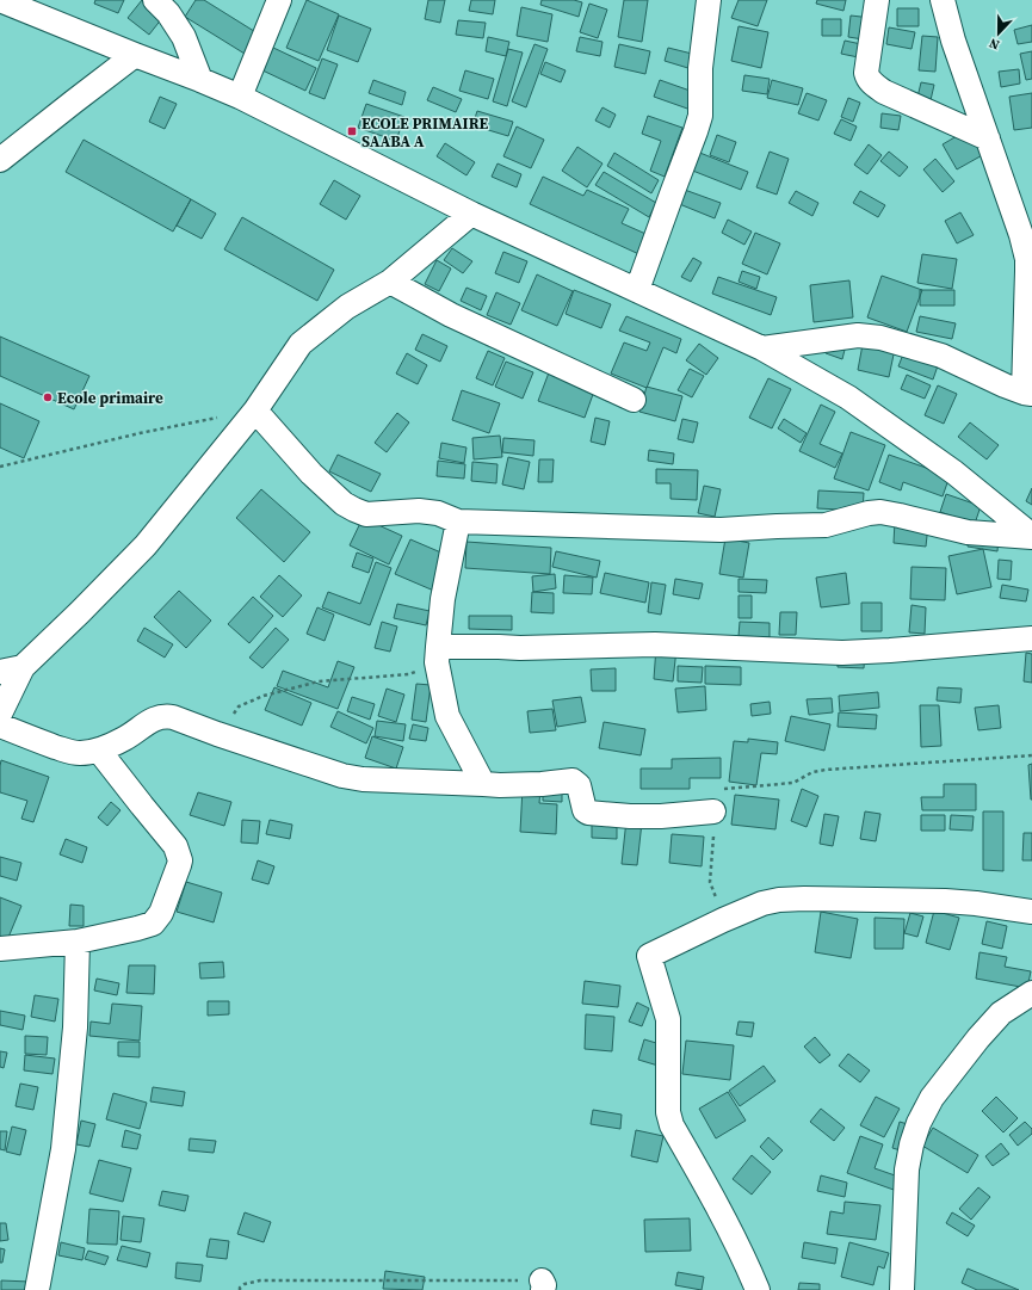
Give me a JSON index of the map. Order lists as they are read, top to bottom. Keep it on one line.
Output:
{"places":{"transit":["ECOLE PRIMAIRE SAABA A"],"other":["Ecole primaire"]},"north":"bottom"}
